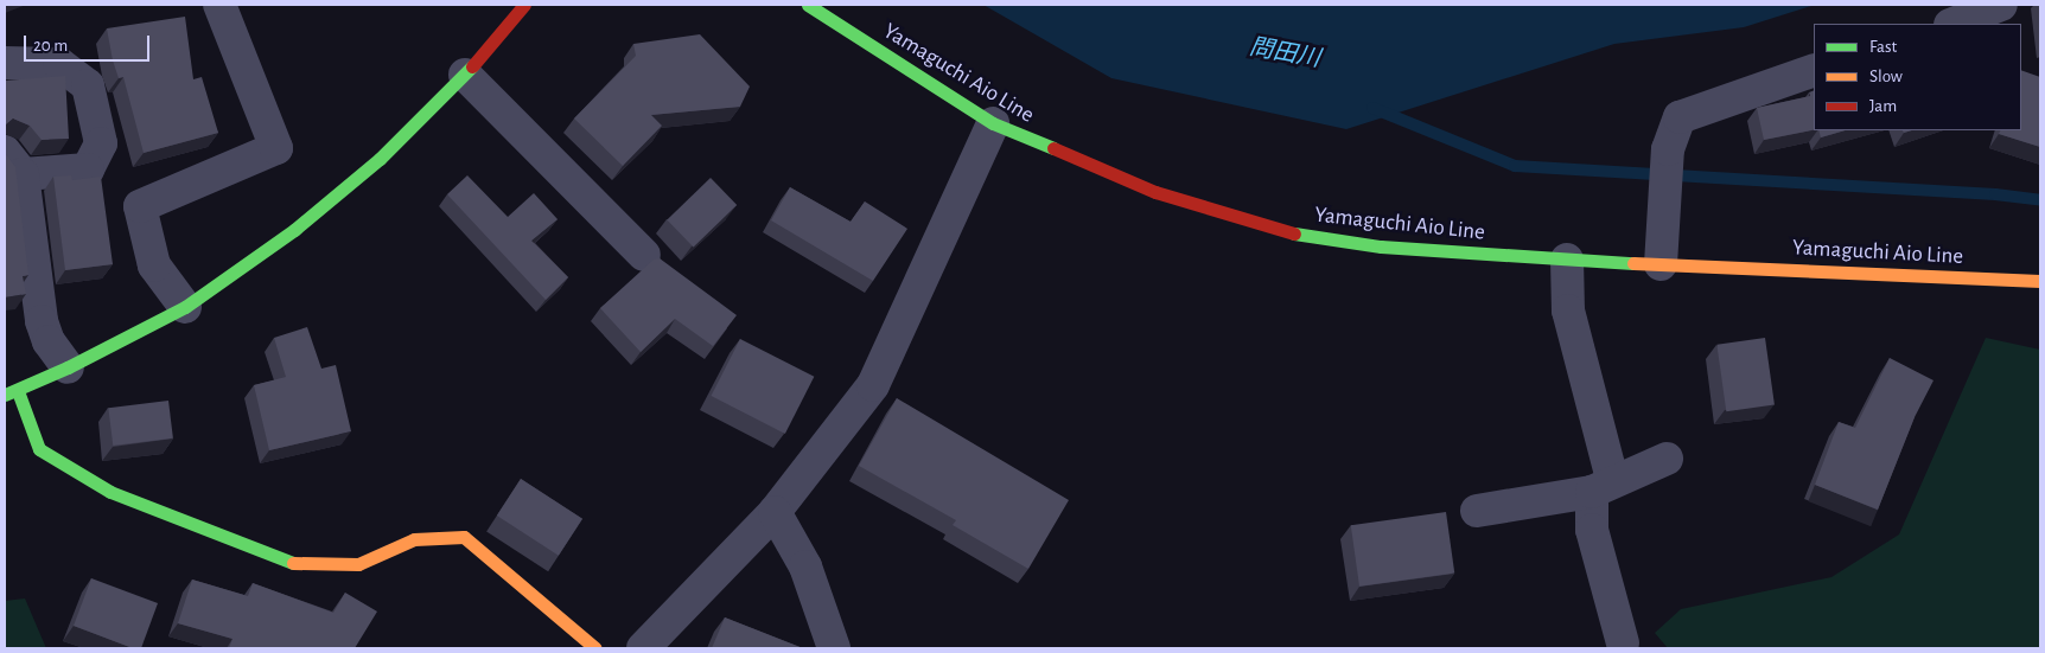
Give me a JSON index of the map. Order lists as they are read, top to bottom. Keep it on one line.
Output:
{"streets":{"street":["Yamaguchi Aio Line"]},"water":["問田川"],"legend":["Fast","Slow","Jam"],"scale_bar":"20 m"}
